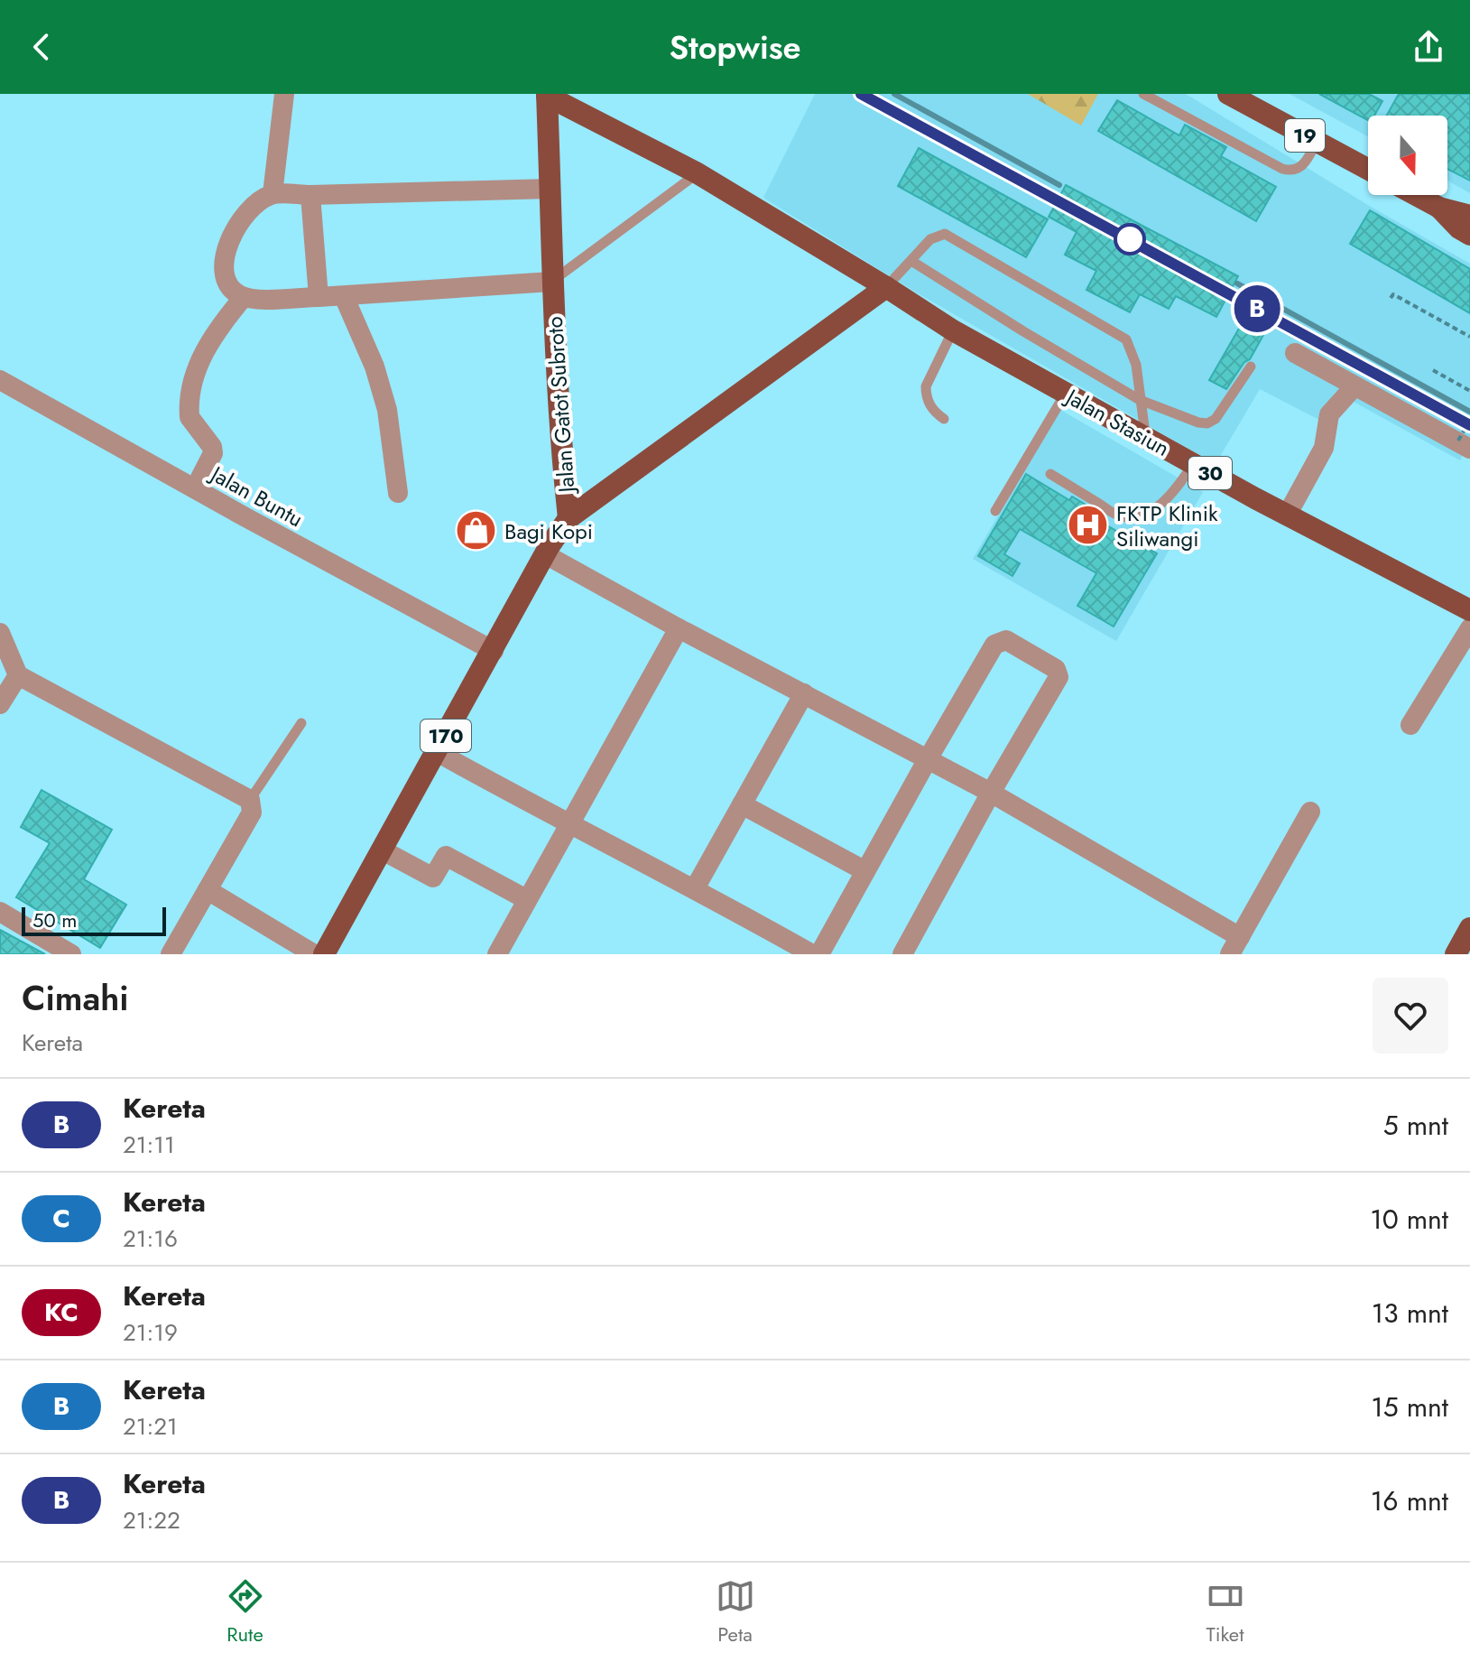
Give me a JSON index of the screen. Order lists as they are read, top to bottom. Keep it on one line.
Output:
{"streets":{"main road":["19","Jalan Gatot Subroto","Jalan Stasiun","30","170"],"street":["Jalan Buntu"]},"crossings":[["Jalan Gatot Subroto","Jalan Stasiun"],["Jalan Gatot Subroto","Jalan Buntu"]],"places":{"hospital":["FKTP Klinik Siliwangi"],"shop":["Bagi Kopi"]},"scale_bar":"50 m","north":"bottom","page":{"header":"Stopwise","on_map":"B","scale":"50 m","heading":["Cimahi","Kereta"],"list":[{"mark":"B","name":"Kereta","note":"21:11","value":"5 mnt"},{"mark":"C","name":"Kereta","note":"21:16","value":"10 mnt"},{"mark":"KC","name":"Kereta","note":"21:19","value":"13 mnt"},{"mark":"B","name":"Kereta","note":"21:21","value":"15 mnt"},{"mark":"B","name":"Kereta","note":"21:22","value":"16 mnt"}],"tabs":["Rute","Peta","Tiket"]}}
